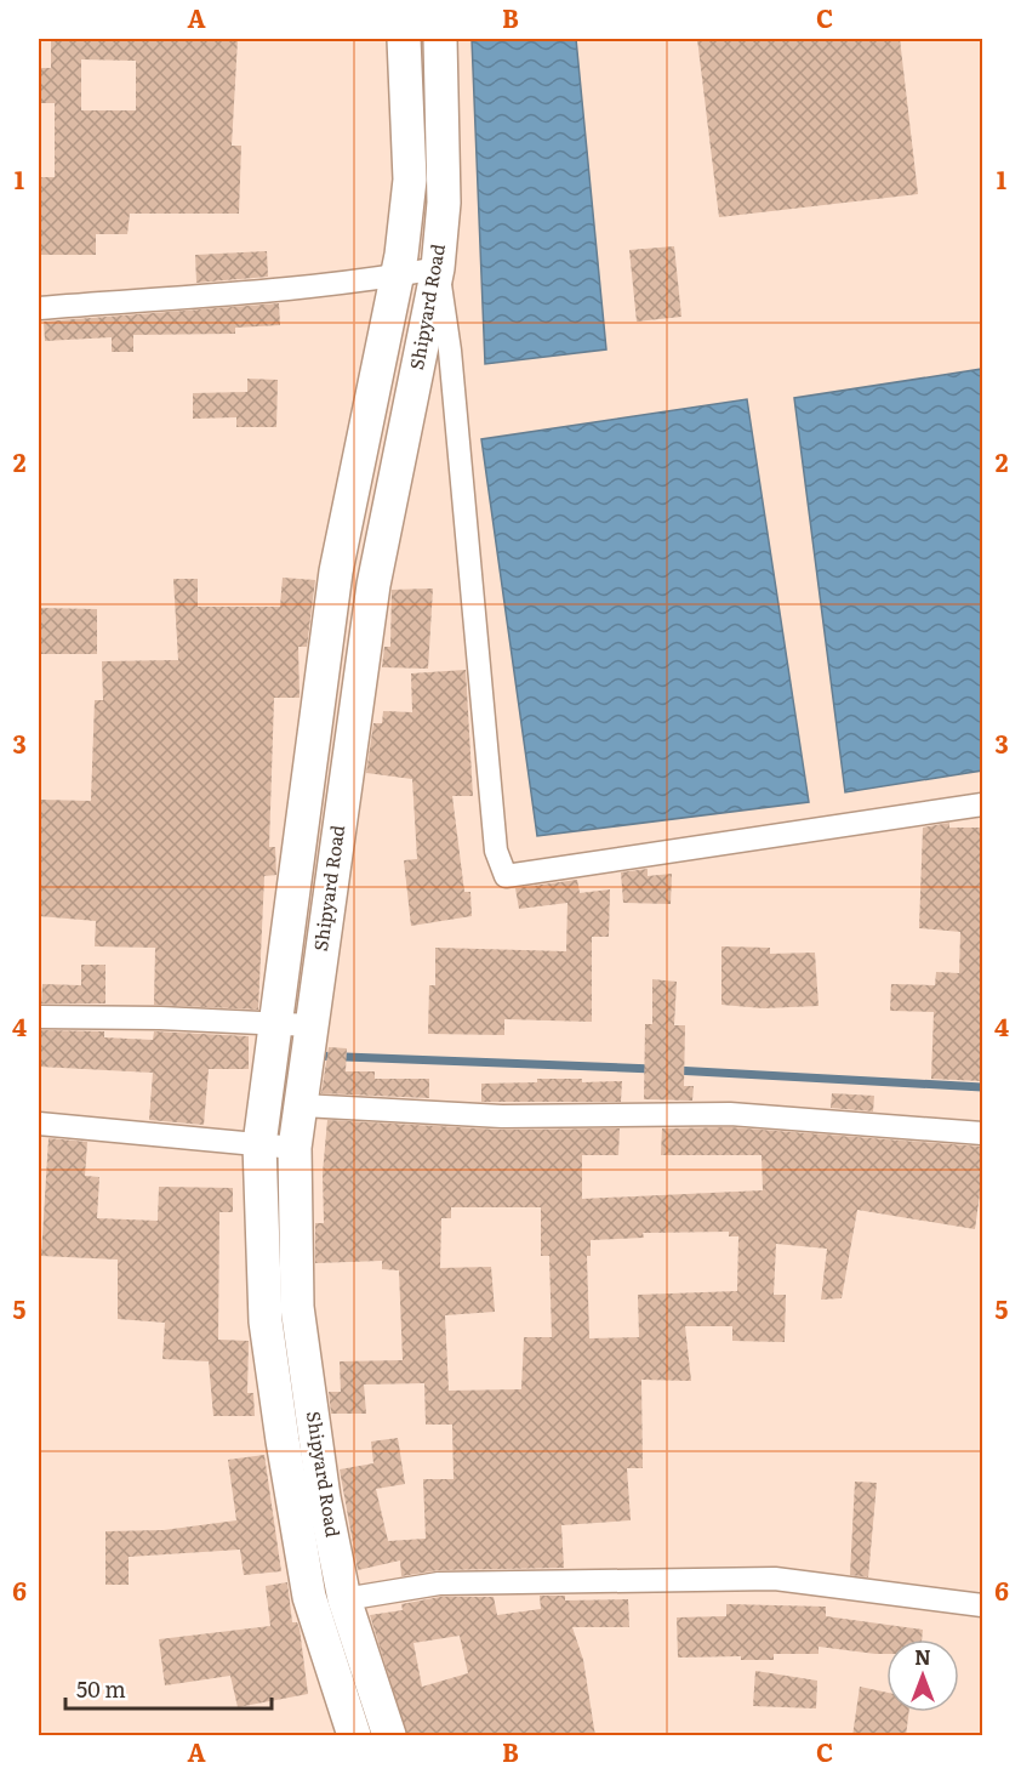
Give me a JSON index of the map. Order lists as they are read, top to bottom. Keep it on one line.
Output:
{"streets":{"main road":["Shipyard Road"]},"scale_bar":"50 m","north":"top","grid":{"columns":["A","B","C"],"rows":["1","2","3","4","5","6"]}}
